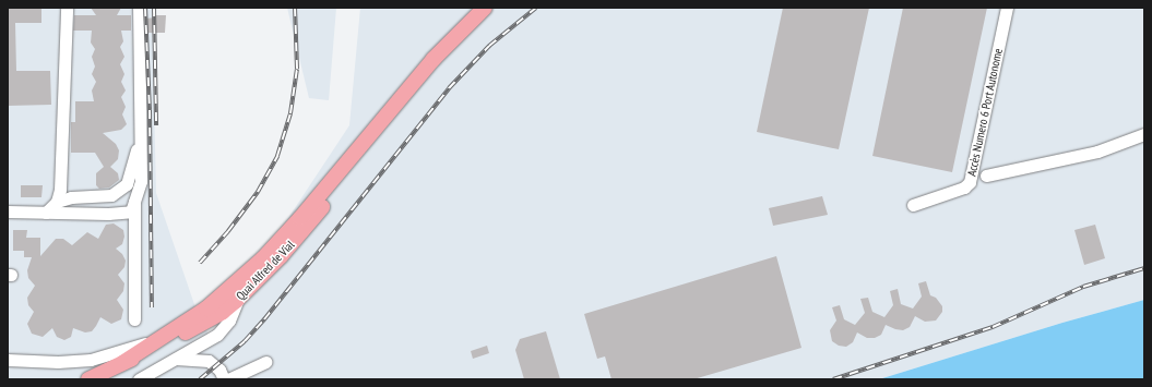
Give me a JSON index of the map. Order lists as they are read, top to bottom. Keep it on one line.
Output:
{"streets":{"main road":["Quai Alfred de Vial"],"lane":["Accès Numero 6 Port Autonome"]}}
